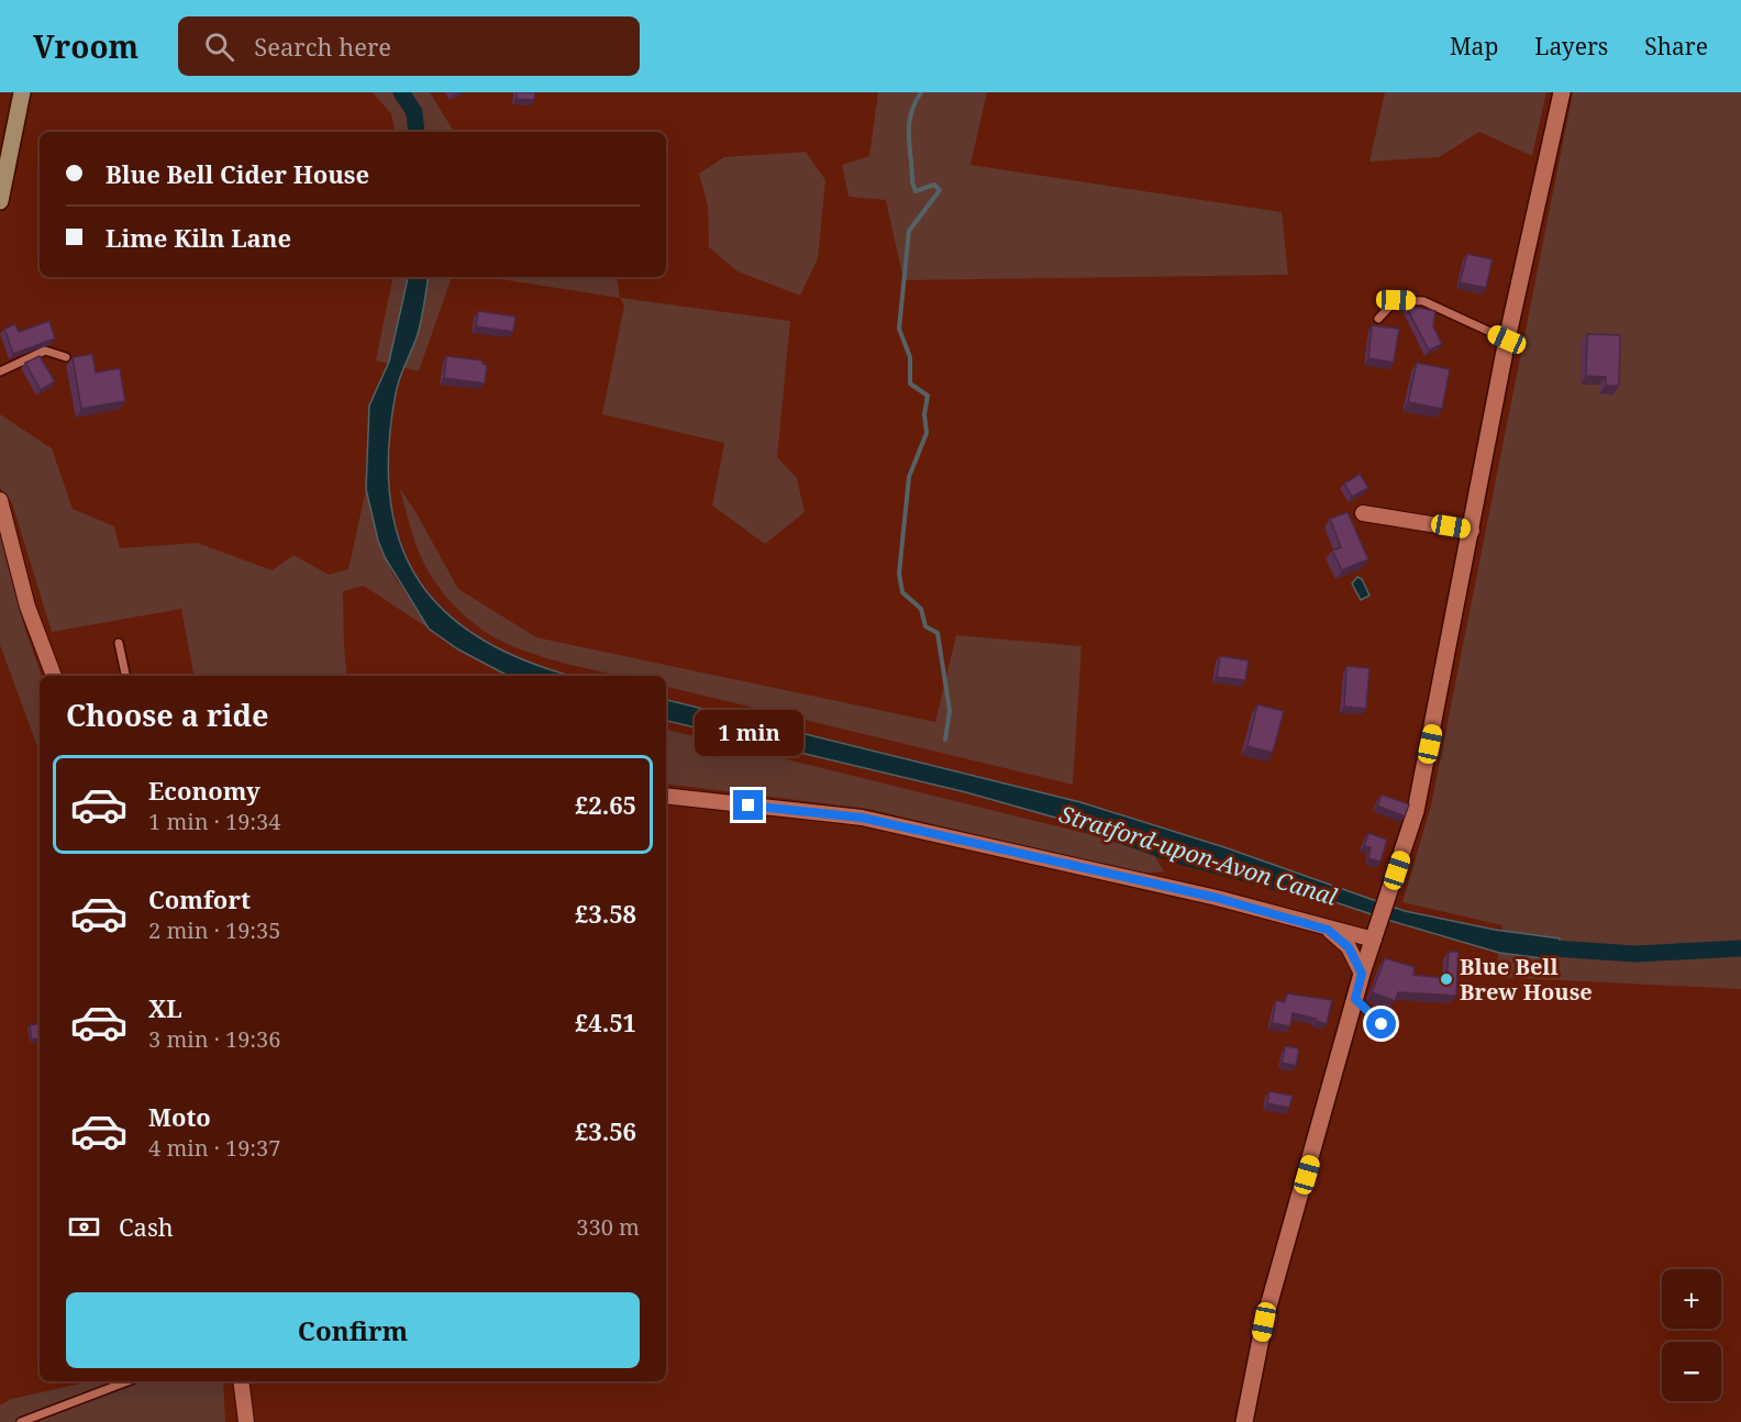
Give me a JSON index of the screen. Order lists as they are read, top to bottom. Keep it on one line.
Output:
{"water":["Stratford-upon-Avon Canal"],"places":["Blue Bell Brew House"],"page":{"header":"Vroom","search":"Search here","nav":["Map","Layers","Share"],"banner":["Blue Bell Cider House","Lime Kiln Lane"],"heading":"Choose a ride","bubble":"1 min","list":[{"name":"Economy","note":"1 min · 19:34","value":"£2.65"},{"name":"Comfort","note":"2 min · 19:35","value":"£3.58"},{"name":"XL","note":"3 min · 19:36","value":"£4.51"},{"name":"Moto","note":"4 min · 19:37","value":"£3.56"}],"pay":["Cash","330 m"],"map_buttons":["+","−"],"buttons":"Confirm"}}
